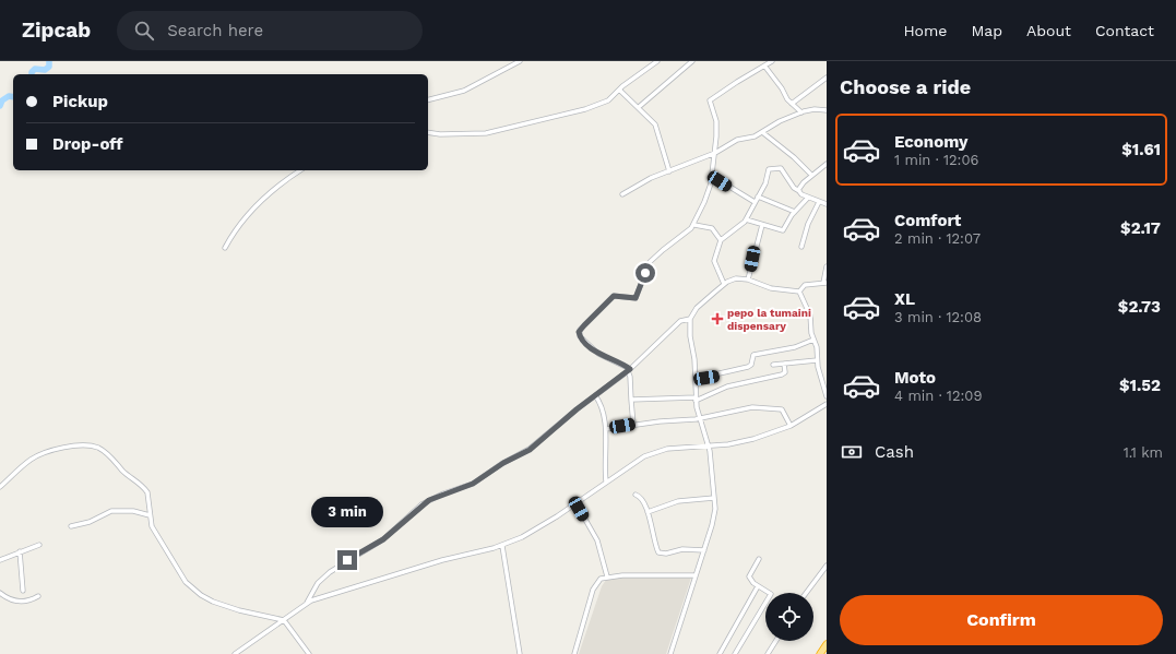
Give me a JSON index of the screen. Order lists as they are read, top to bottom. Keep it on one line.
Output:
{"places":{"health":["pepo la tumaini dispensary"]},"page":{"header":"Zipcab","search":"Search here","nav":["Home","Map","About","Contact"],"heading":"Choose a ride","banner":["Pickup","Drop-off"],"list":[{"name":"Economy","note":"1 min · 12:06","value":"$1.61"},{"name":"Comfort","note":"2 min · 12:07","value":"$2.17"},{"name":"XL","note":"3 min · 12:08","value":"$2.73"},{"name":"Moto","note":"4 min · 12:09","value":"$1.52"}],"pay":["Cash","1.1 km"],"bubble":"3 min","buttons":"Confirm"}}
